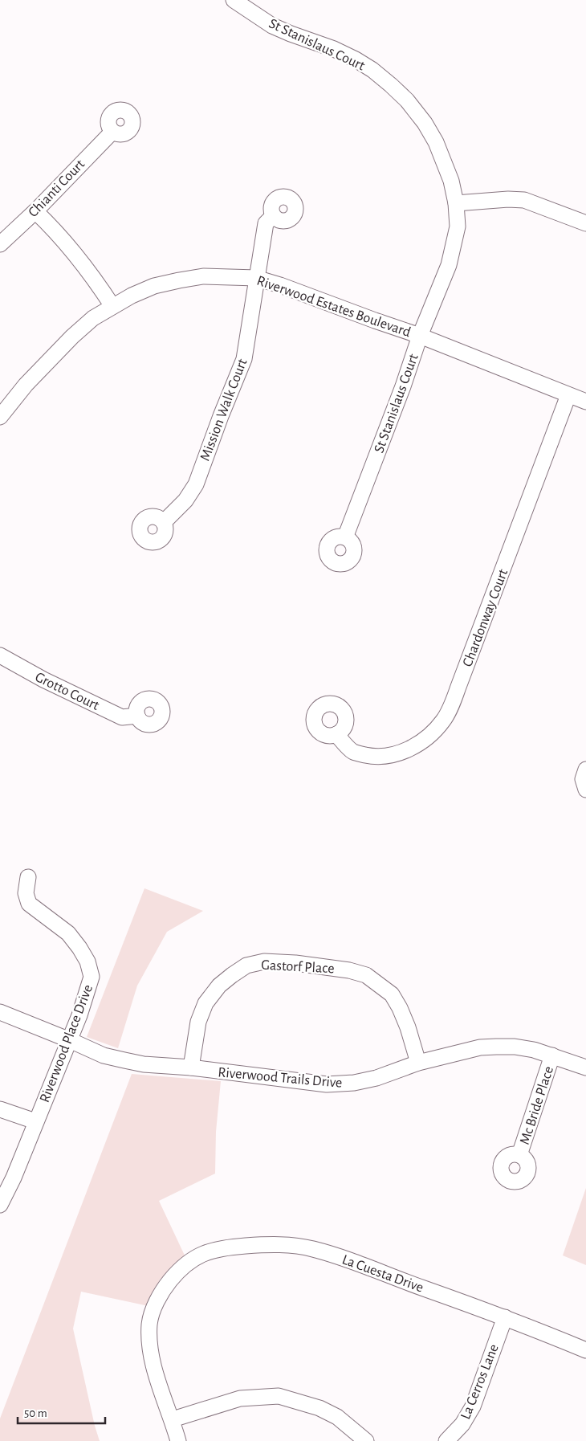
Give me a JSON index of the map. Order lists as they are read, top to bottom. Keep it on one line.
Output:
{"streets":{"street":["St Stanislaus Court","Chianti Court","Riverwood Estates Boulevard","Mission Walk Court","Chardonway Court","Grotto Court","Gastorf Place","Riverwood Place Drive","Riverwood Trails Drive","Mc Bride Place","La Cuesta Drive","La Cerros Lane"]},"crossings":[["St Stanislaus Court","Riverwood Estates Boulevard"],["Riverwood Estates Boulevard","Mission Walk Court"],["Riverwood Estates Boulevard","Chardonway Court"],["Gastorf Place","Riverwood Trails Drive"],["Riverwood Place Drive","Riverwood Trails Drive"],["Riverwood Trails Drive","Mc Bride Place"],["La Cuesta Drive","La Cerros Lane"]],"scale_bar":"50 m"}
